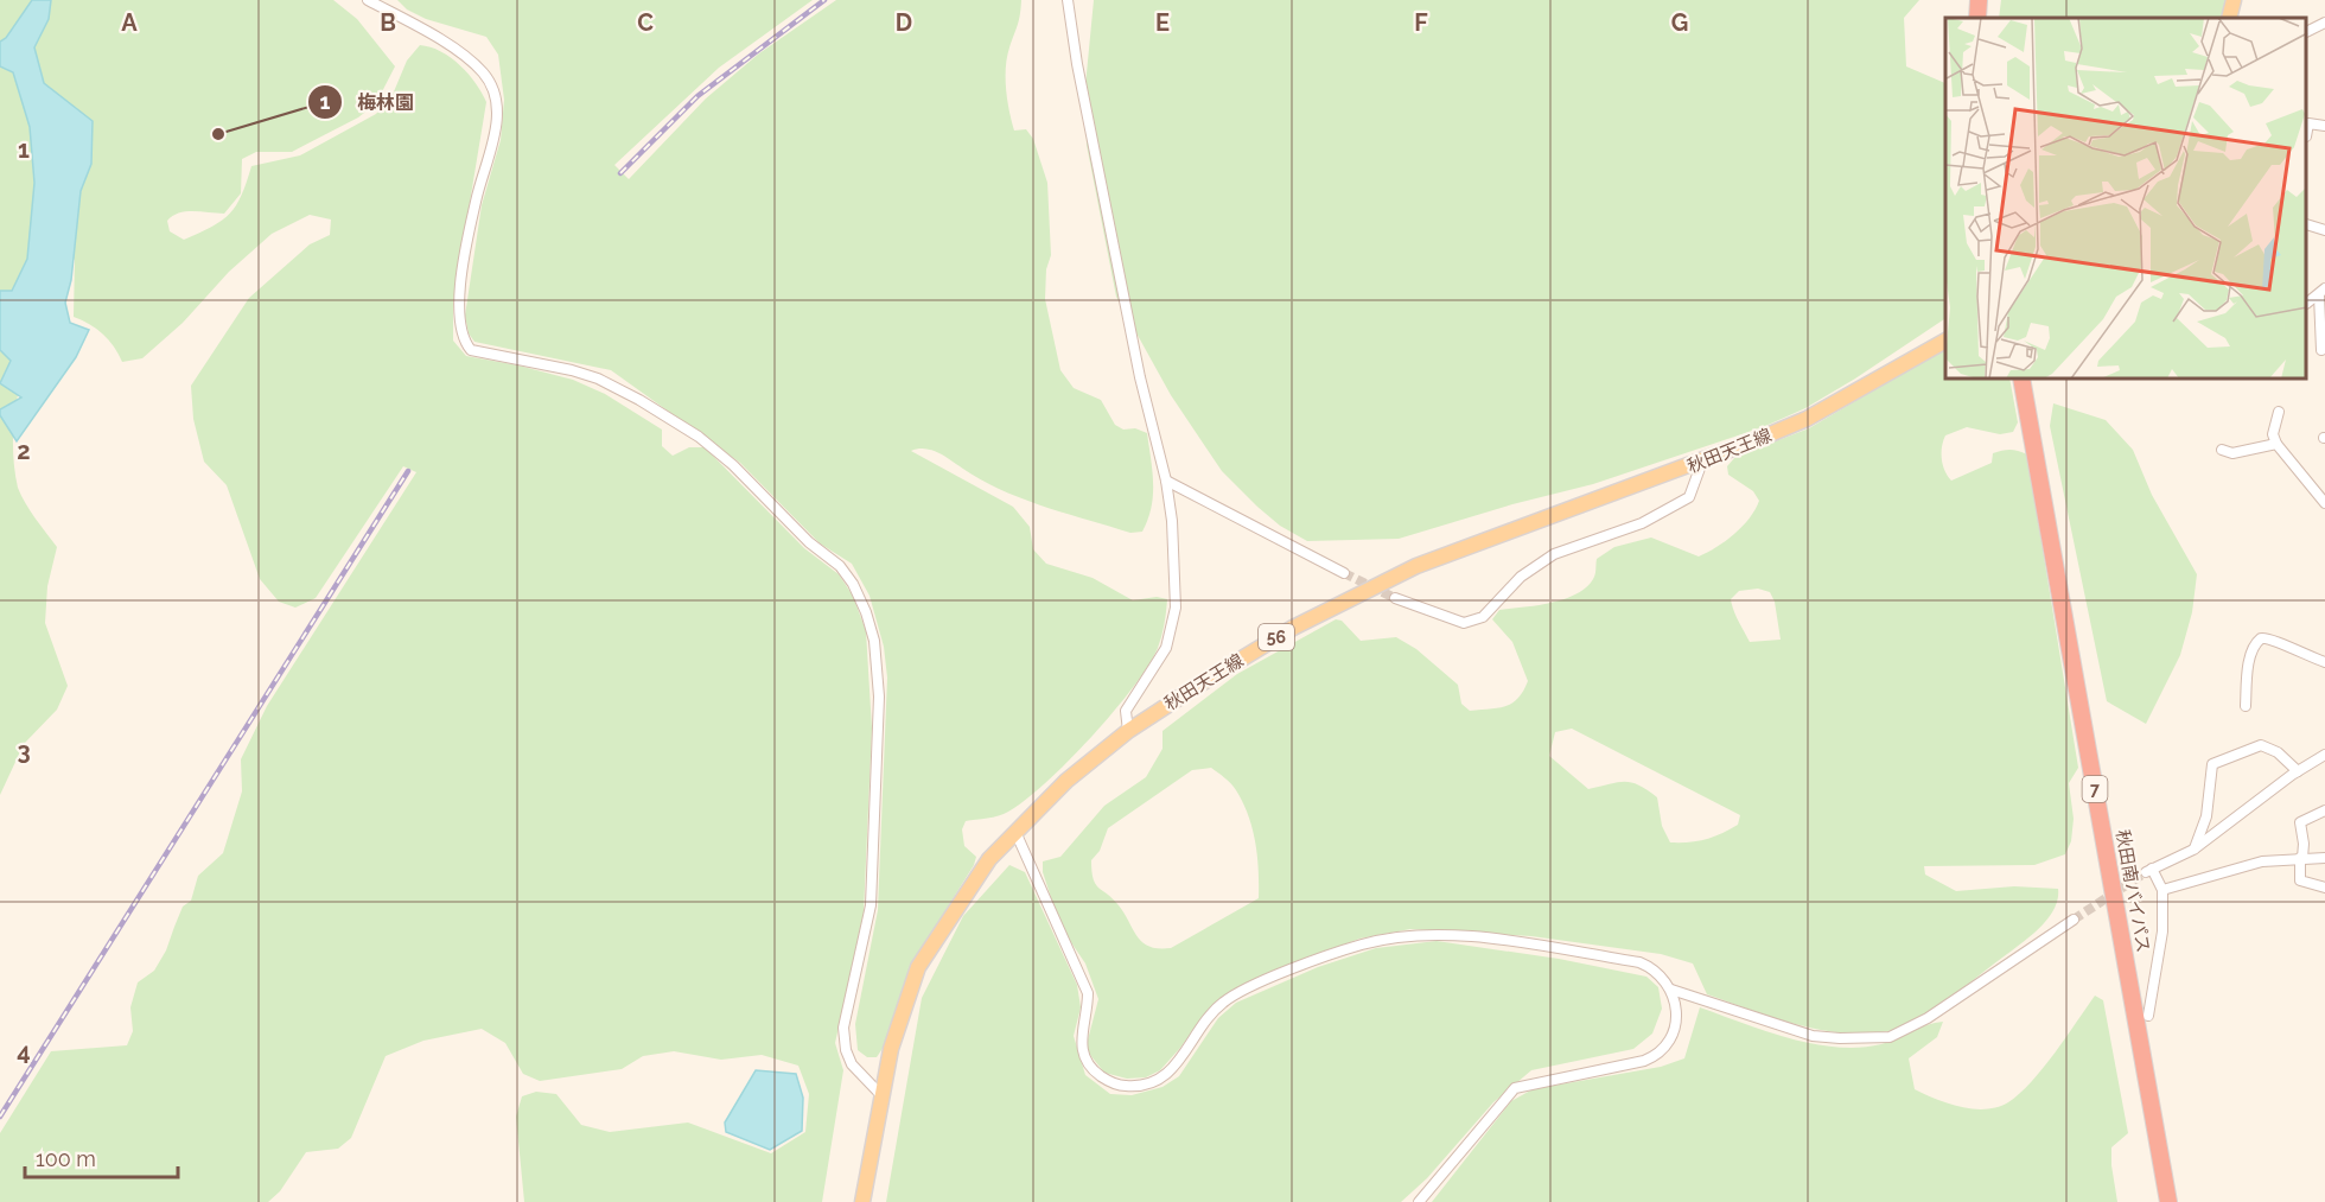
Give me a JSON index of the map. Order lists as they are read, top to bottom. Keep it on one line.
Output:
{"streets":{"highway":["7","秋田南バイパス"],"main road":["秋田天王線","56"]},"places":["梅林園"],"scale_bar":"100 m","grid":{"columns":["A","B","C","D","E","F","G"],"rows":["1","2","3","4"]}}
